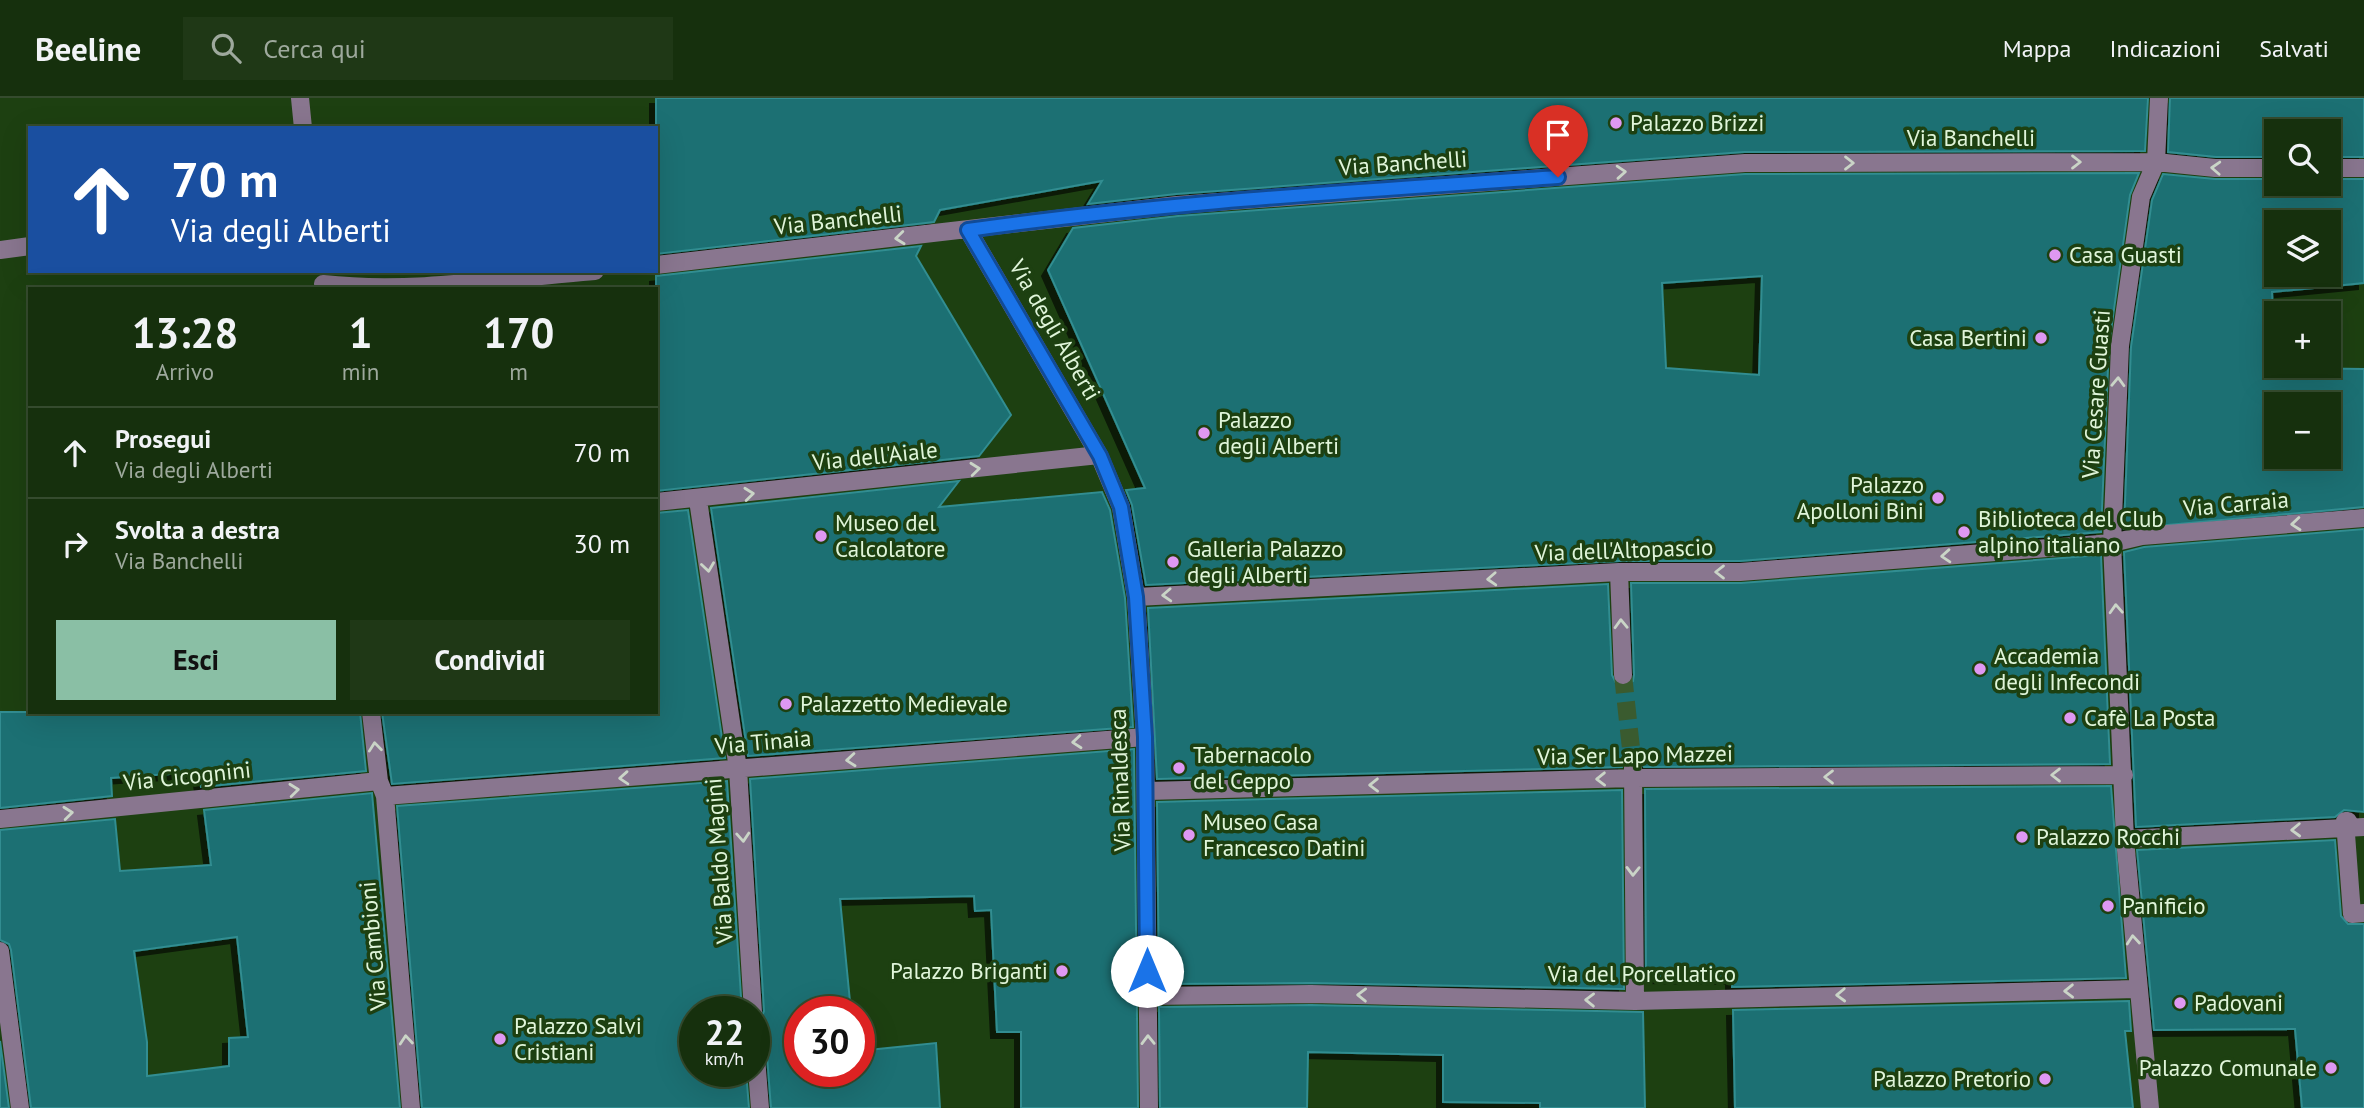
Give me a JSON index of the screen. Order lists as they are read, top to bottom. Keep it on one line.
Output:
{"streets":{"street":["Via Banchelli","Via degli Alberti","Via Cesare Guasti","Via dell'Aiale","Via Carraia","Via dell'Altopascio","Via Tinaia","Via Ser Lapo Mazzei","Via Cicognini","Via Rinaldesca","Via Baldo Magini","Via Cambioni","Via del Porcellatico"]},"crossings":[["Via Banchelli","Via degli Alberti"],["Via Banchelli","Via Cesare Guasti"],["Via degli Alberti","Via dell'Aiale"],["Via degli Alberti","Via Rinaldesca"],["Via Cesare Guasti","Via Carraia"],["Via Cesare Guasti","Via dell'Altopascio"],["Via Cesare Guasti","Via Ser Lapo Mazzei"],["Via Cesare Guasti","Via del Porcellatico"],["Via dell'Aiale","Via Rinaldesca"],["Via dell'Aiale","Via Baldo Magini"],["Via Carraia","Via dell'Altopascio"],["Via dell'Altopascio","Via Rinaldesca"],["Via Tinaia","Via Cicognini"],["Via Tinaia","Via Rinaldesca"],["Via Tinaia","Via Baldo Magini"],["Via Tinaia","Via Cambioni"],["Via Ser Lapo Mazzei","Via Rinaldesca"],["Via Cicognini","Via Cambioni"],["Via Rinaldesca","Via del Porcellatico"]],"one_way":["Via Cesare Guasti","Via dell'Aiale","Via Carraia","Via dell'Altopascio","Via Tinaia","Via Ser Lapo Mazzei","Via Cicognini","Via Baldo Magini","Via Cambioni","Via del Porcellatico"],"places":["Palazzo Brizzi","Casa Guasti","Casa Bertini","Palazzo degli Alberti","Palazzo Apolloni Bini","Biblioteca del Club alpino italiano","Museo del Calcolatore","Galleria Palazzo degli Alberti","Accademia degli Infecondi","Palazzetto Medievale","Cafè La Posta","Tabernacolo del Ceppo","Museo Casa Francesco Datini","Palazzo Rocchi","Panificio","Palazzo Briganti","Padovani","Palazzo Salvi Cristiani","Palazzo Comunale","Palazzo Pretorio"],"page":{"header":"Beeline","search":"Cerca qui","nav":["Mappa","Indicazioni","Salvati"],"map_buttons":["+","−"],"turn":["70 m","Via degli Alberti"],"eta":["13:28","Arrivo","1","min","170","m"],"list":[{"name":"Prosegui","note":"Via degli Alberti","value":"70 m"},{"name":"Svolta a destra","note":"Via Banchelli","value":"30 m"}],"buttons":["Esci","Condividi"],"speed":"22 km/h","limit":"30"}}
